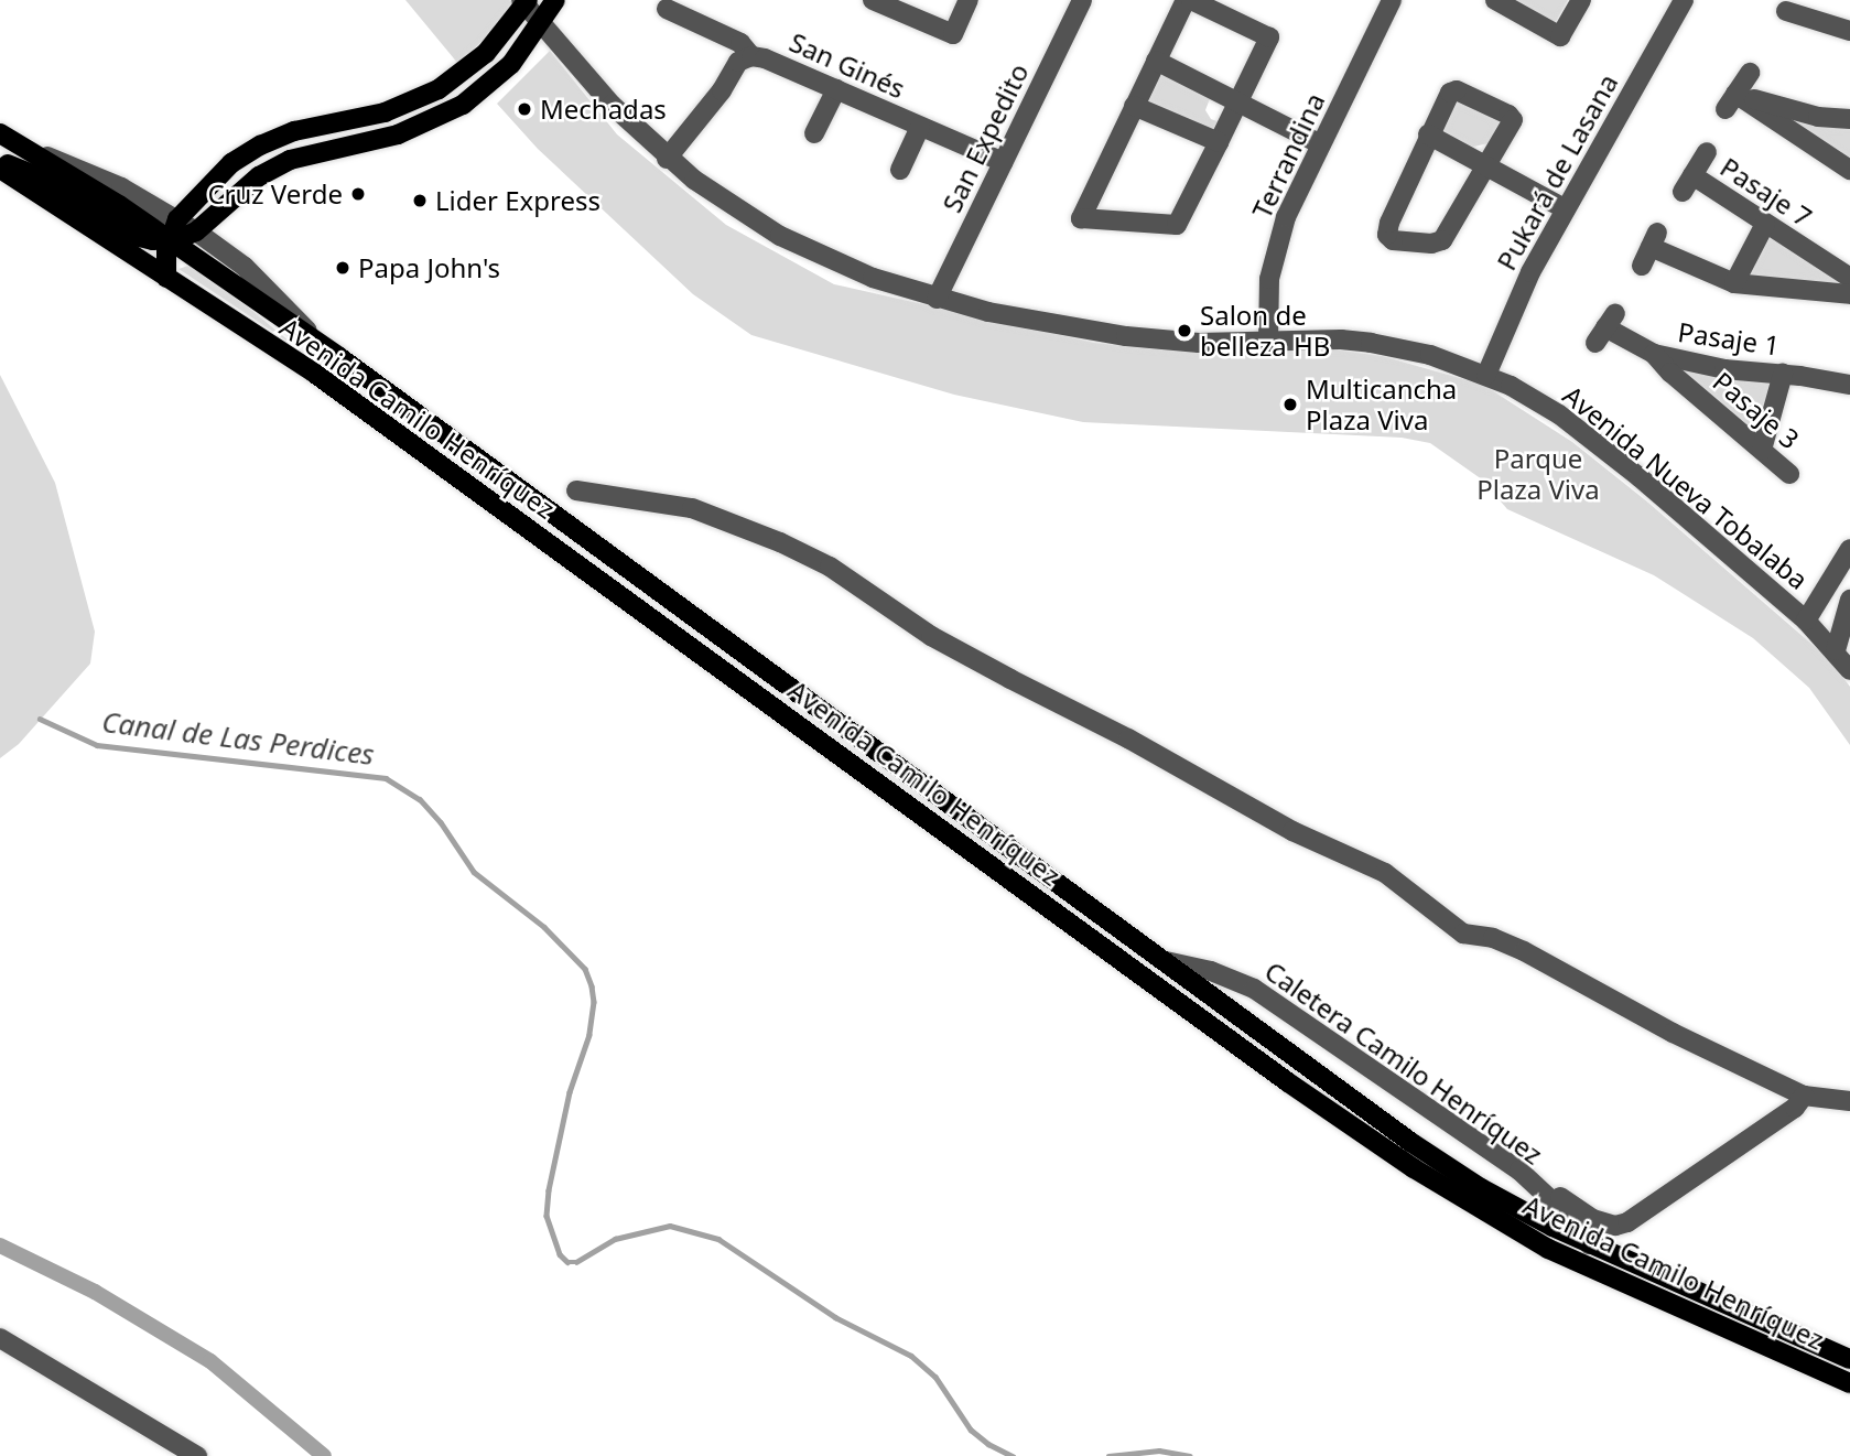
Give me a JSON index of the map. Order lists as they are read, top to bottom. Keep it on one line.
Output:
{"streets":{"main road":["Avenida Camilo Henríquez"],"street":["San Ginés","San Expedito","Terrandina","Pukará de Lasana","Pasaje 7","Pasaje 1","Pasaje 3","Avenida Nueva Tobalaba","Caletera Camilo Henríquez"]},"crossings":[["San Ginés","San Expedito"],["San Ginés","Avenida Nueva Tobalaba"],["San Expedito","Avenida Nueva Tobalaba"],["Terrandina","Avenida Nueva Tobalaba"],["Pukará de Lasana","Avenida Nueva Tobalaba"],["Pasaje 1","Pasaje 3"],["Avenida Camilo Henríquez","Caletera Camilo Henríquez"]],"water":["Canal de Las Perdices"],"parks":["Parque Plaza Viva"],"places":["Mechadas","Cruz Verde","Lider Express","Papa John's","Salon de belleza HB","Multicancha Plaza Viva"]}
